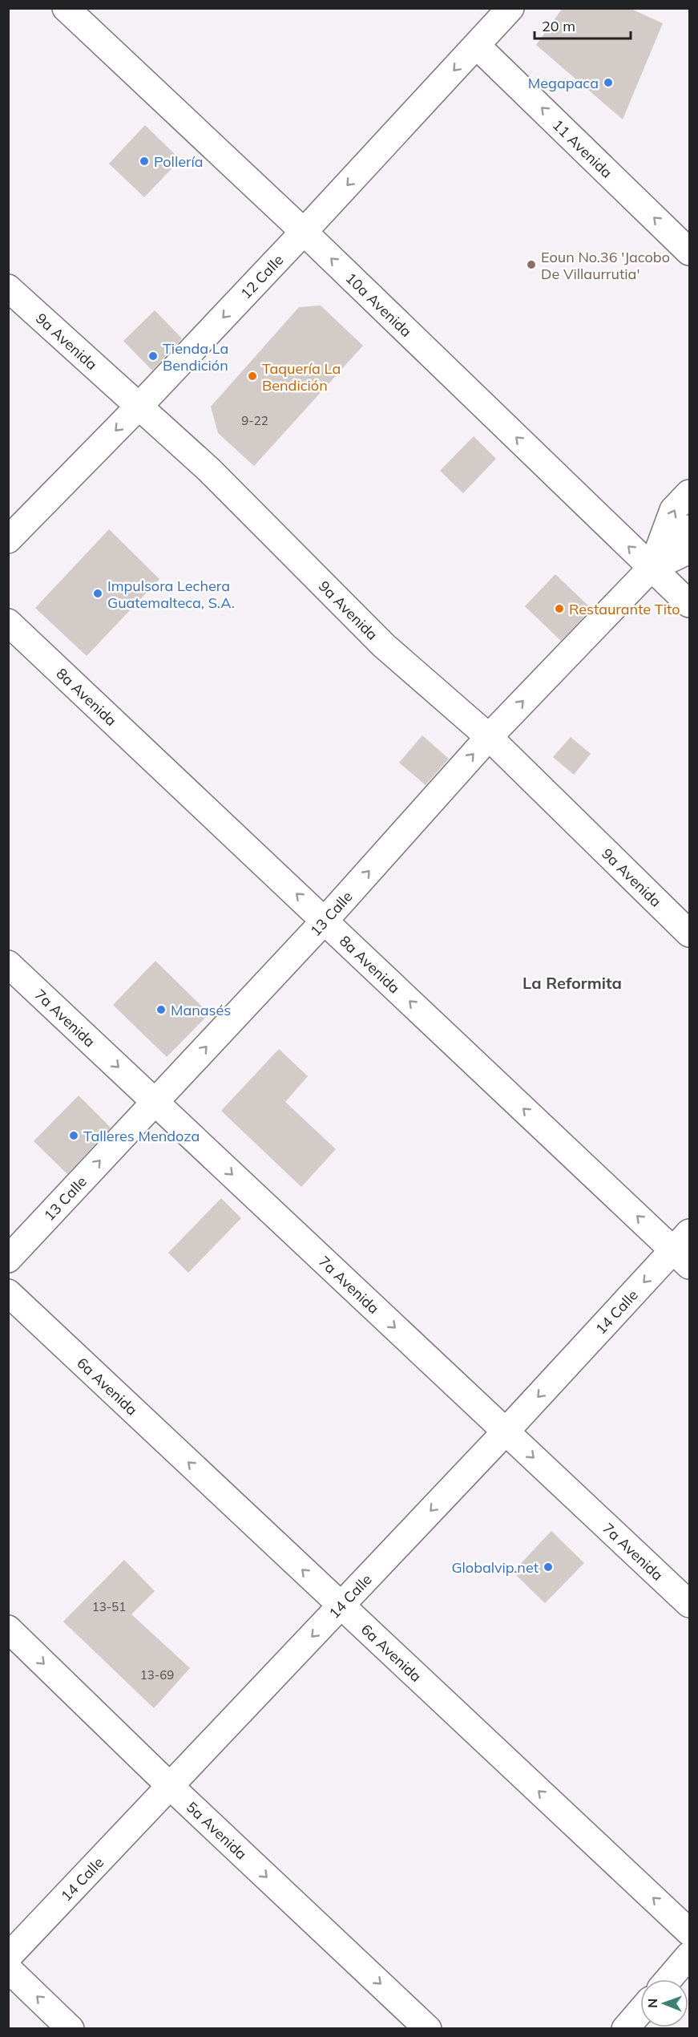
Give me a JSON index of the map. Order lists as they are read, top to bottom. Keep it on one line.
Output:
{"streets":{"street":["11 Avenida","12 Calle","10a Avenida","9a Avenida","8a Avenida","13 Calle","7a Avenida","14 Calle","6a Avenida","5a Avenida"]},"crossings":[["11 Avenida","12 Calle"],["12 Calle","10a Avenida"],["12 Calle","9a Avenida"],["10a Avenida","13 Calle"],["9a Avenida","13 Calle"],["8a Avenida","13 Calle"],["8a Avenida","14 Calle"],["13 Calle","7a Avenida"],["7a Avenida","14 Calle"],["14 Calle","6a Avenida"],["14 Calle","5a Avenida"]],"one_way":["11 Avenida","12 Calle","10a Avenida","8a Avenida","13 Calle","7a Avenida","14 Calle","6a Avenida","5a Avenida"],"districts":["La Reformita"],"places":["Megapaca","Pollería","Eoun No.36 'Jacobo De Villaurrutia'","Tienda La Bendición","Taquería La Bendición","Impulsora Lechera Guatemalteca, S.A.","Restaurante Tito","Manasés","Talleres Mendoza","Globalvip.net"],"house_numbers":["9-22","13-51","13-69"],"scale_bar":"20 m","north":"left"}
